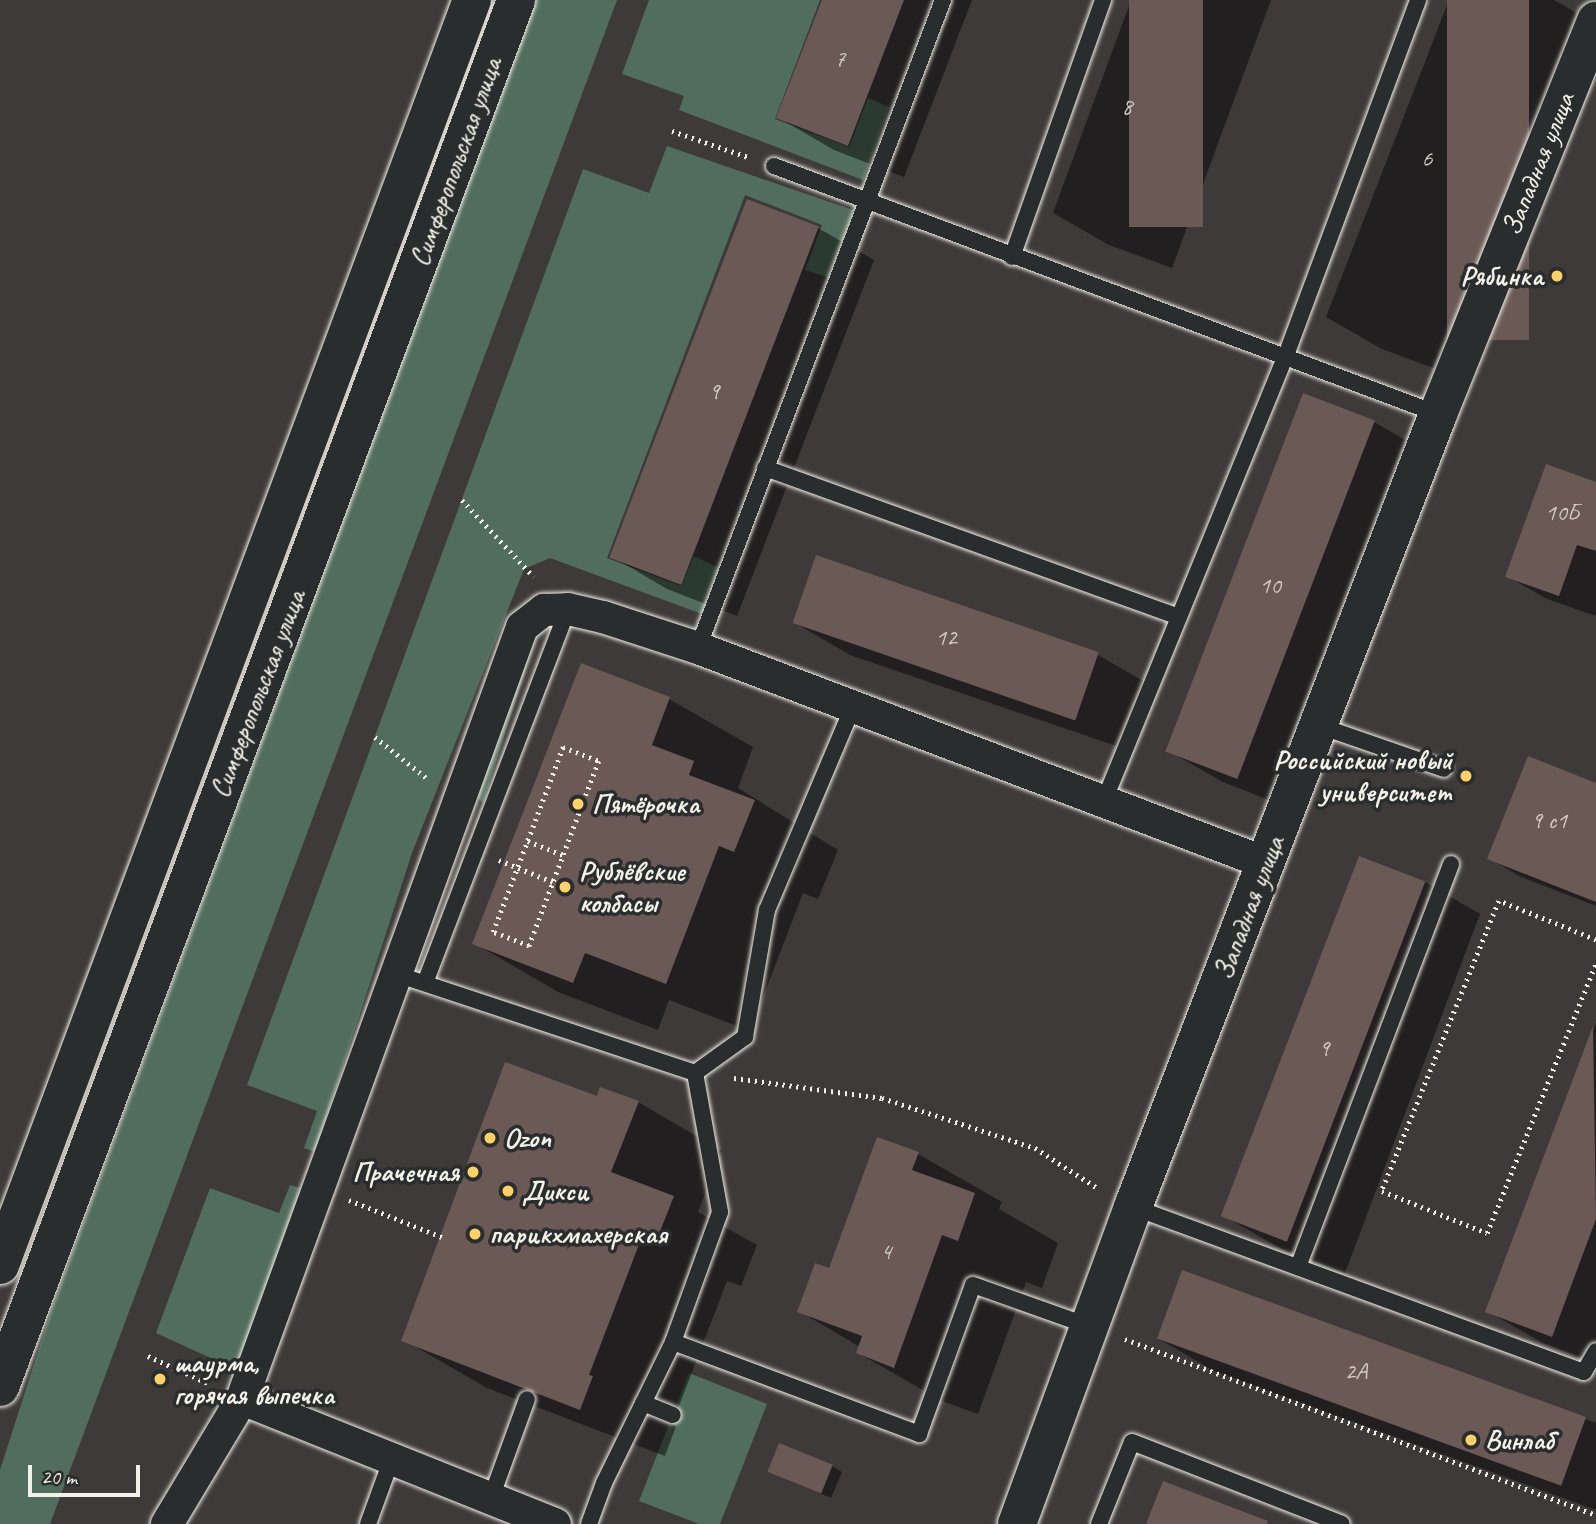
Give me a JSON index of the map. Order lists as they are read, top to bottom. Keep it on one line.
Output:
{"streets":{"main road":["Симферопольская улица","Западная улица"]},"places":["Рябинка","Российский новый университет","Пятёрочка","Рублёвские колбасы","Ozon","Прачечная","Дикси","парикхмахерская","шаурма, горячая выпечка","Винлаб"],"house_numbers":["7","8","6","9","10Б","10","12","9 с1","9","4","2А"],"scale_bar":"20 m"}
